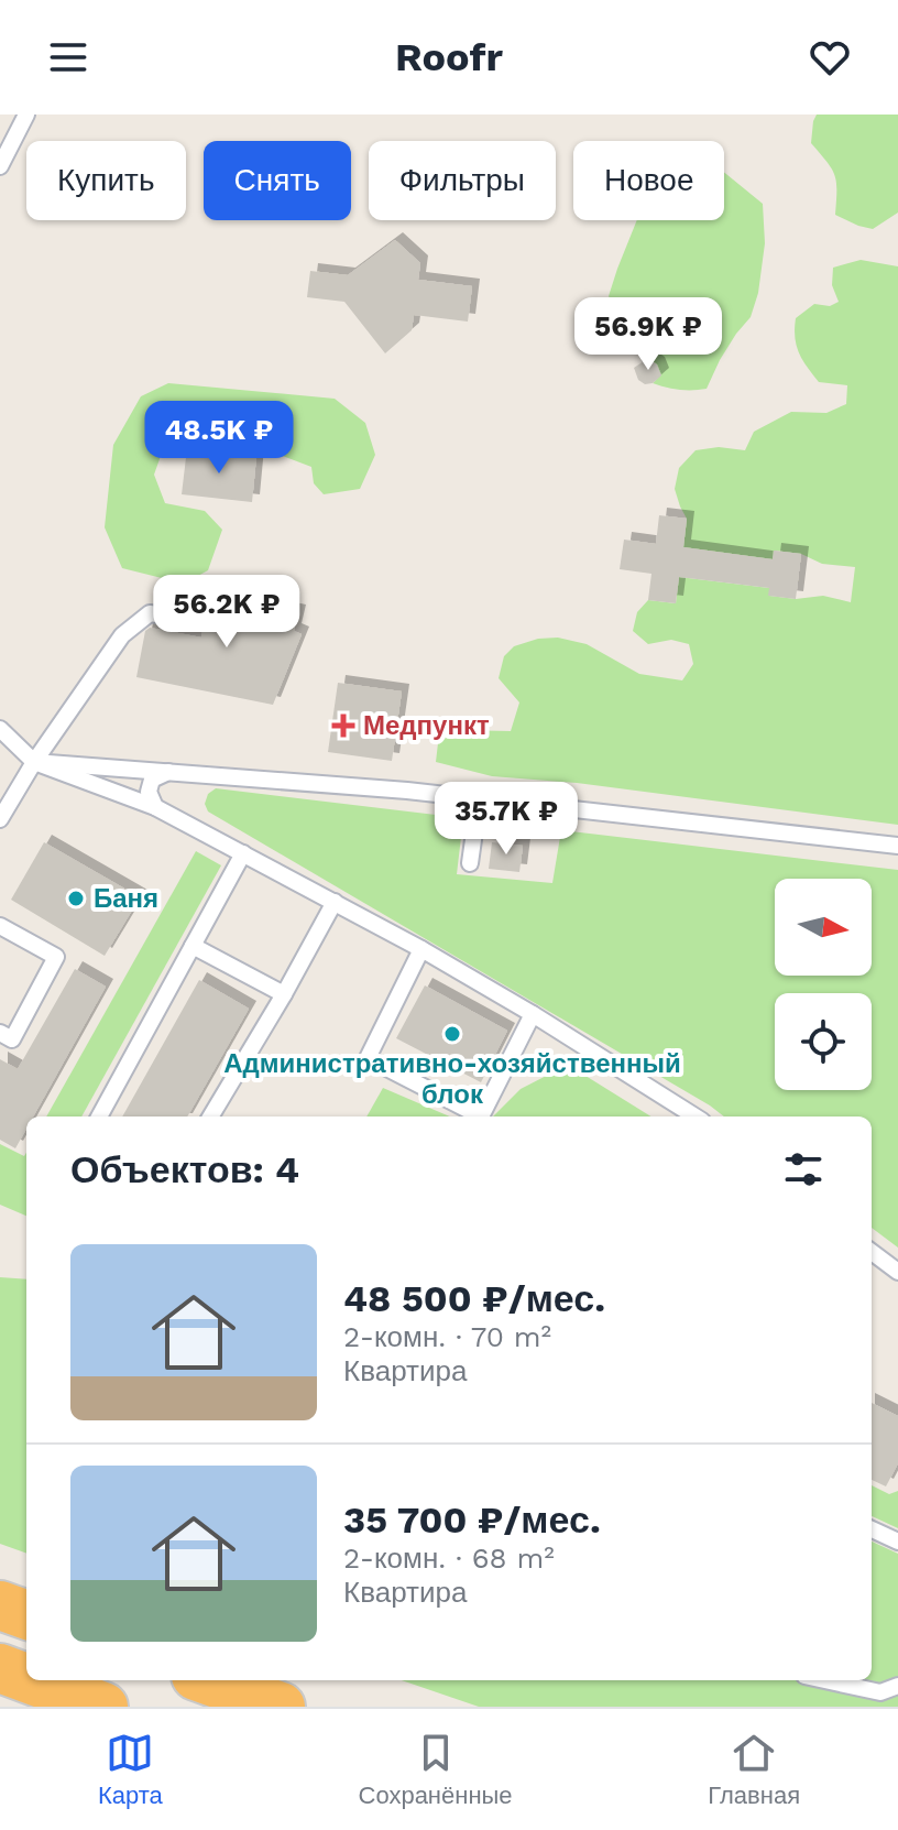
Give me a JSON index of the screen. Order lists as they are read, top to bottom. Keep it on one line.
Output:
{"places":{"health":["Медпункт"],"other":["Баня","Административно-хозяйственный блок"]},"north":"right","page":{"header":"Roofr","chip":["Купить","Снять","Фильтры","Новое"],"price":["56.9K ₽","48.5K ₽","56.2K ₽","35.7K ₽"],"heading":"Объектов: 4","list":[{"name":"48 500 ₽/мес.","note":"2-комн. · 70 m² · Квартира"},{"name":"35 700 ₽/мес.","note":"2-комн. · 68 m² · Квартира"}],"tabs":["Карта","Сохранённые","Главная"]}}
